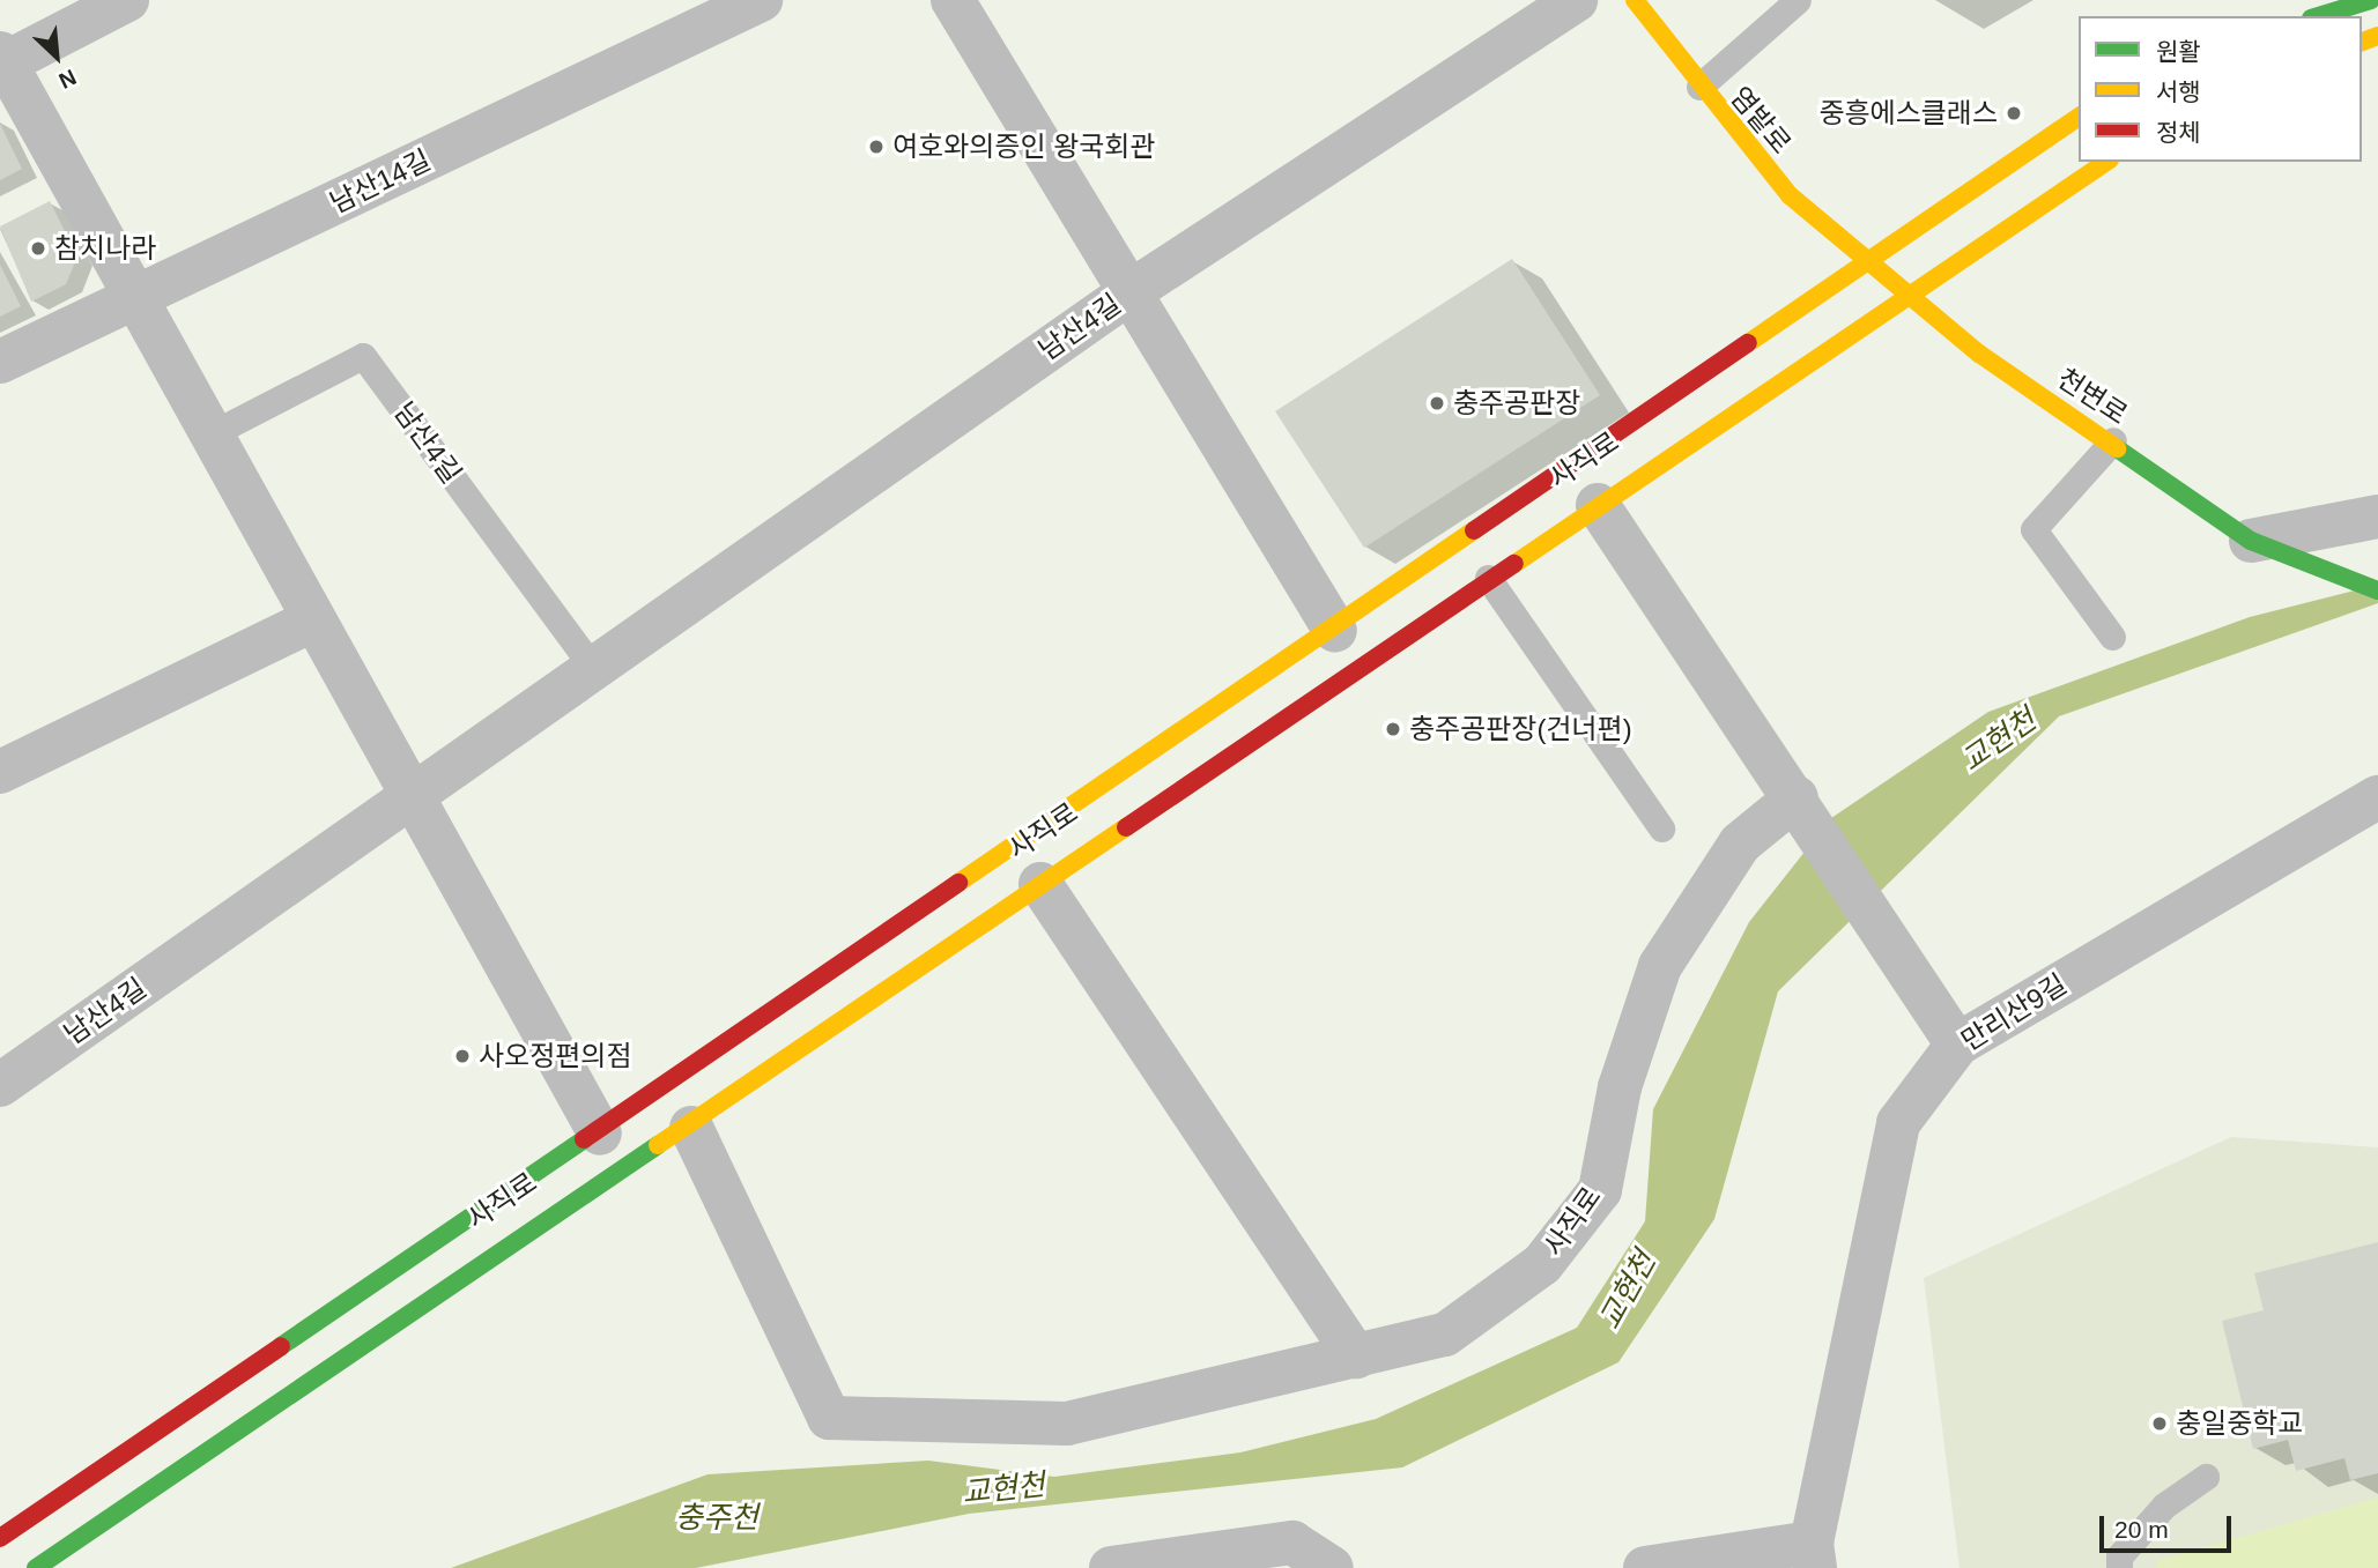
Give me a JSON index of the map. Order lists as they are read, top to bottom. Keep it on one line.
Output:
{"streets":{"street":["염밭로","남산14길","남산4길","천변로","사직로","만리산9길"]},"crossings":[["염밭로","천변로"],["염밭로","사직로"],["천변로","사직로"]],"water":["교현천","충주천"],"places":["중흥에스클래스","여호와의증인 왕국회관","참치나라","충주공판장","충주공판장(건너편)","사오정편의점","충일중학교"],"legend":["원활","서행","정체"],"scale_bar":"20 m","north":"bottom right"}
